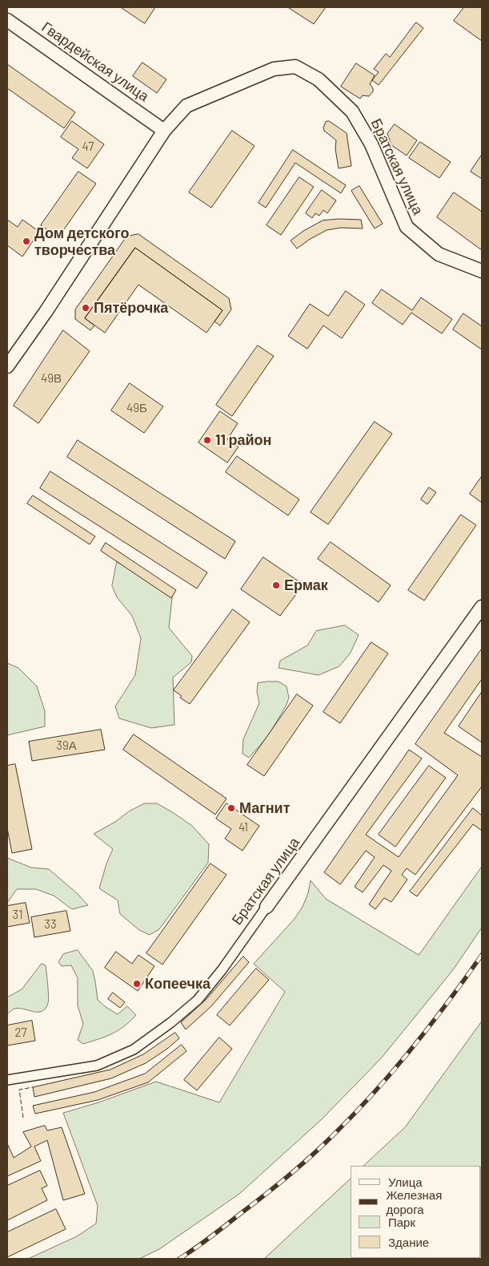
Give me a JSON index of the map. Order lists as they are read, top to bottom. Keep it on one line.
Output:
{"streets":{"street":["Гвардейская улица","Братская улица"]},"crossings":[["Гвардейская улица","Братская улица"]],"places":["Дом детского творчества","Пятёрочка","11 район","Ермак","Магнит","Копеечка"],"house_numbers":["47","49В","49Б","39А","41","31","33","27"],"legend":["Улица","Железная дорога","Парк","Здание"]}
